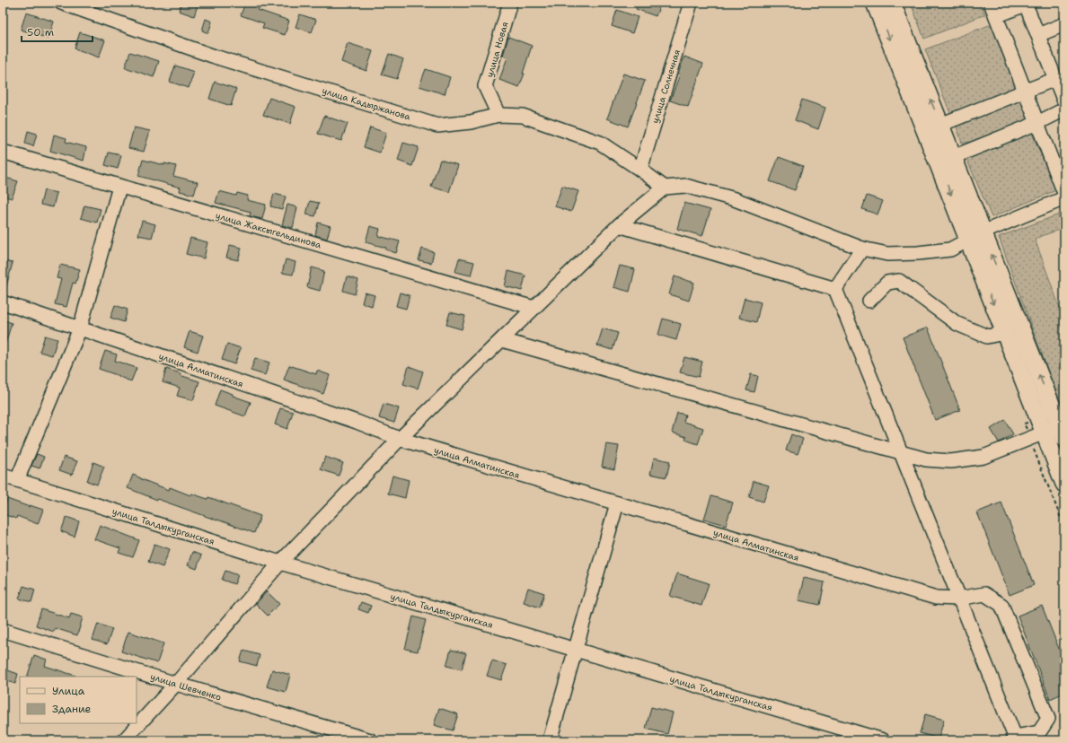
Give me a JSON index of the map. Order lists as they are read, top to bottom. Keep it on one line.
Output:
{"streets":{"street":["улица Новая","улица Солнечная","улица Кадыржанова","улица Жаксыгельдинова","улица Алматинская","улица Талдыкурганская","улица Шевченко"]},"crossings":[["улица Новая","улица Кадыржанова"],["улица Солнечная","улица Кадыржанова"]],"legend":["Улица","Здание"],"scale_bar":"50 m"}
